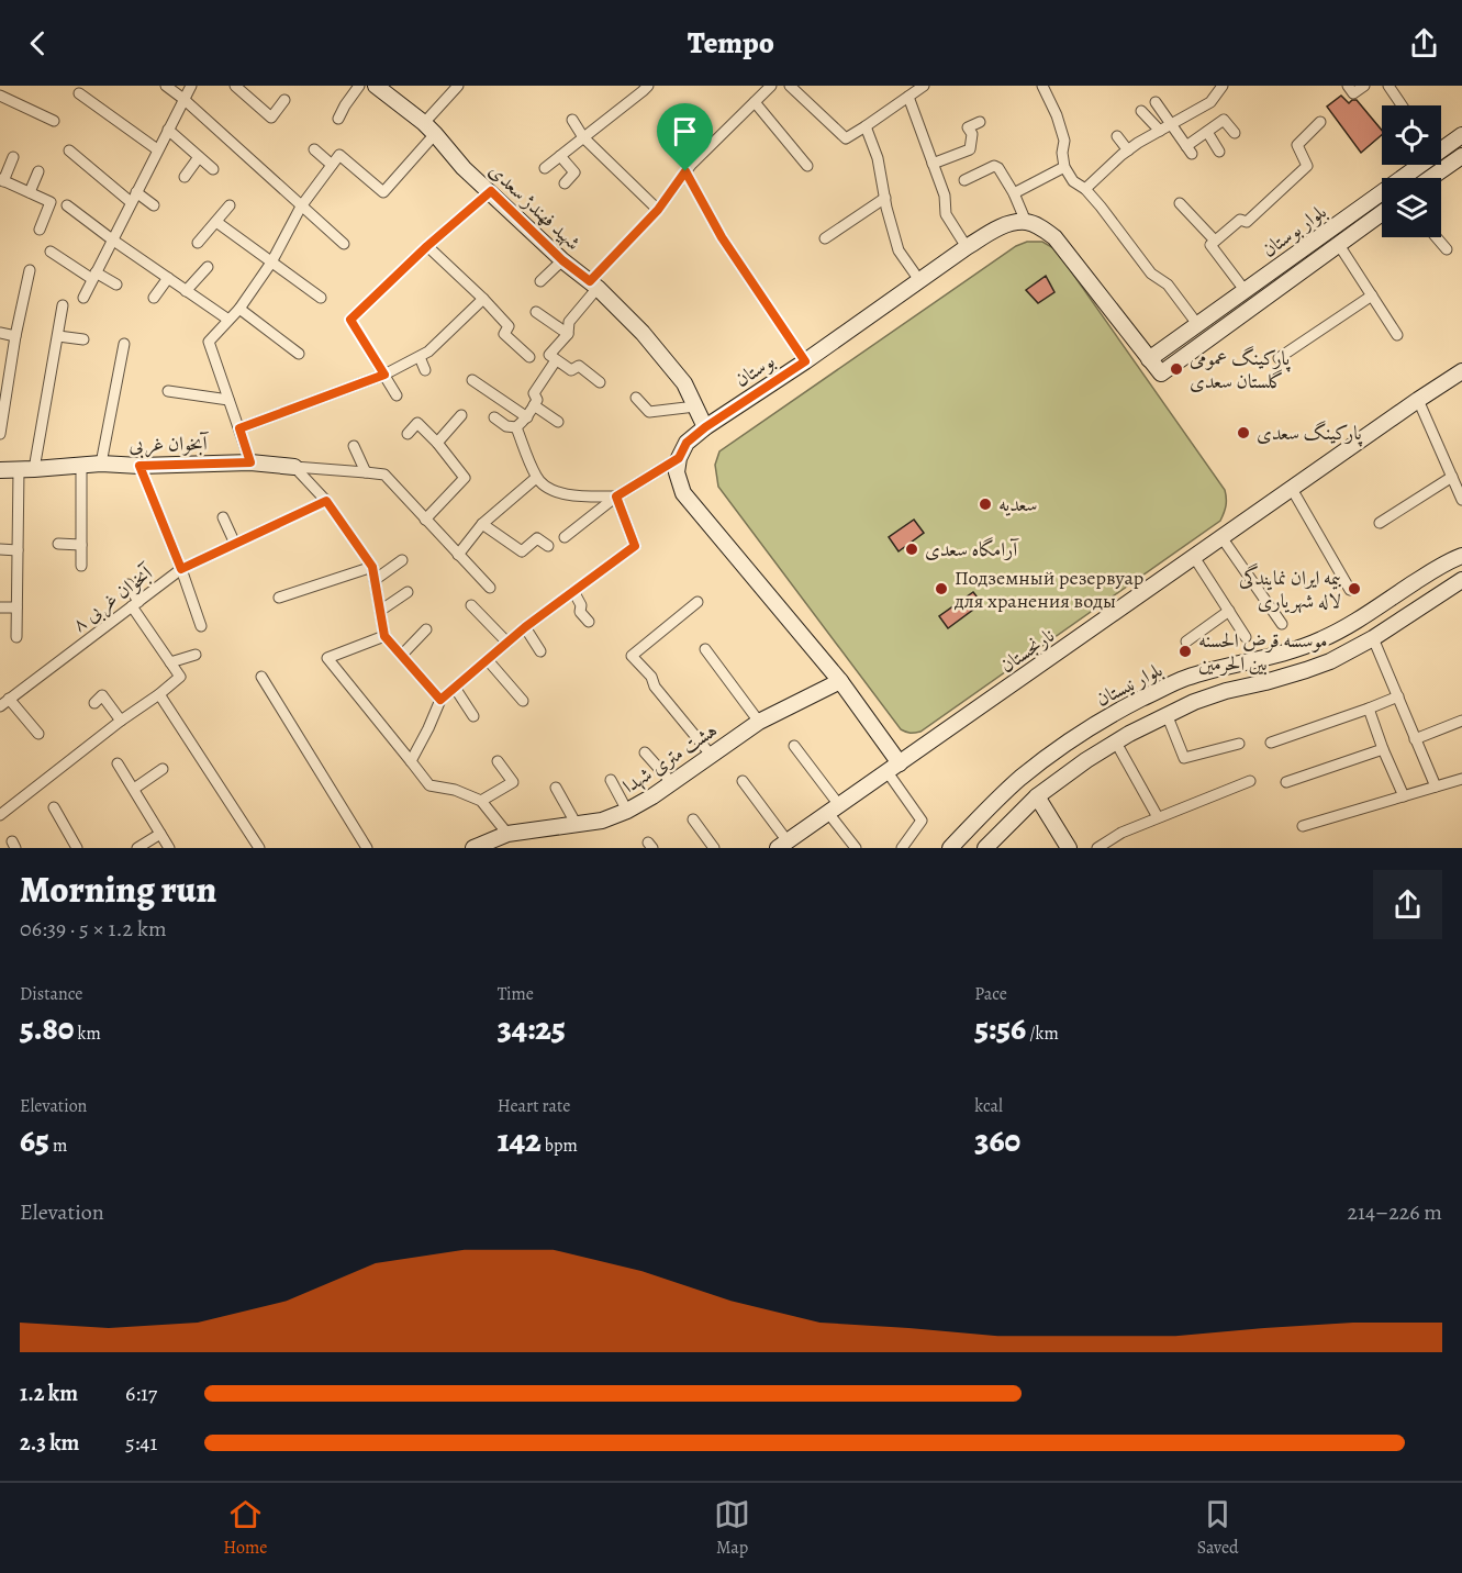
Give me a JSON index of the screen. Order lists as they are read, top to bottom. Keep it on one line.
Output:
{"streets":{"street":["شهید فهندژ سعدی","بلوار بوستان","بوستان","آبخوان غربی","آبخوان غربی ۸","نارنجستان","بلوار نیستان","هشت متری شهدا"]},"crossings":[["شهید فهندژ سعدی","بوستان"]],"places":["پارکینگ عمومی گلستان سعدی","پارکینگ سعدی","سعدیه","آرامگاه سعدی","Подземный резервуар для хранения воды","بیمه ایران نمایندگی لاله شهریاری","موسسه قرض الحسنه بین الحرمین"],"page":{"header":"Tempo","heading":["Morning run","06:39 · 5 × 1.2 km"],"stats":[["Distance","5.80 km"],["Time","34:25"],["Pace","5:56 /km"],["Elevation","65 m"],["Heart rate","142 bpm"],["kcal","360"]],"chart":["Elevation","214–226 m"],"list":[{"name":"1.2 km","note":"6:17"},{"name":"2.3 km","note":"5:41"}],"tabs":["Home","Map","Saved"]}}
